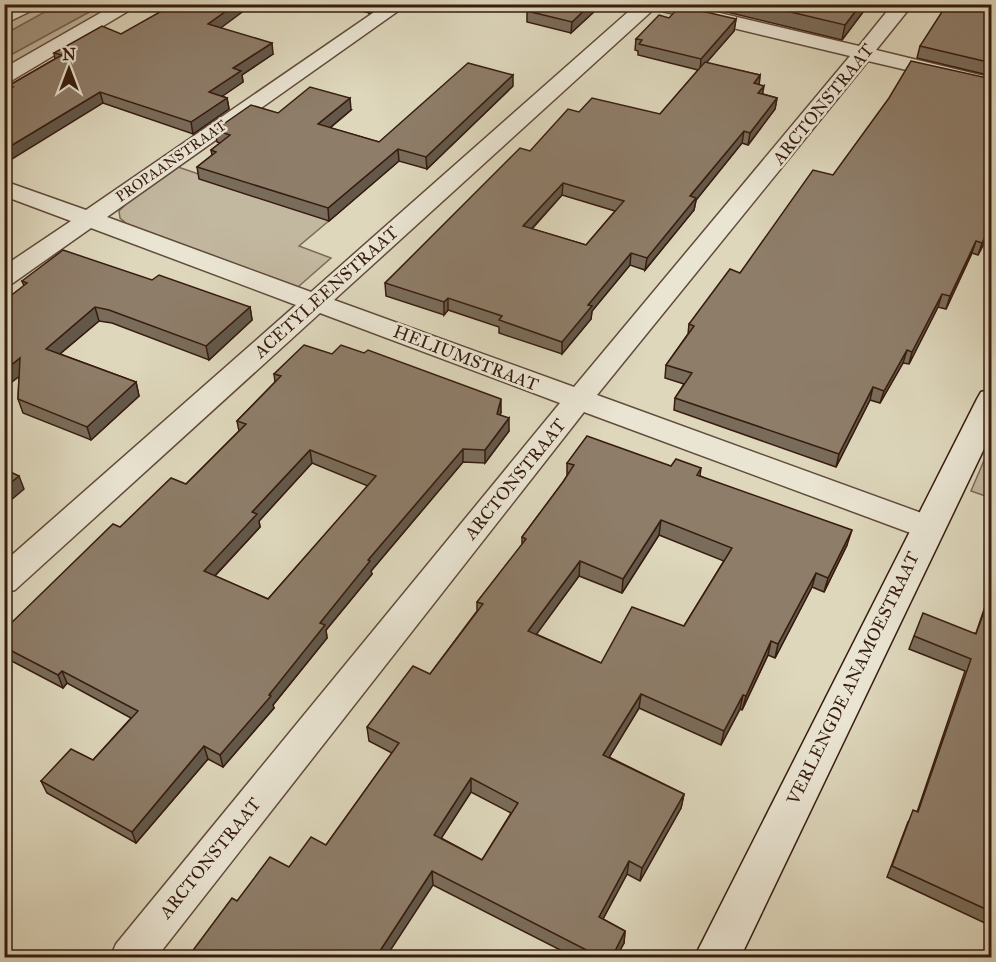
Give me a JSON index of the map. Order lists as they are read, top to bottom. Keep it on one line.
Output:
{"streets":{"street":["ARCTONSTRAAT","PROPAANSTRAAT","ACETYLEENSTRAAT","HELIUMSTRAAT","VERLENGDE ANAMOESTRAAT"]},"crossings":[["ARCTONSTRAAT","HELIUMSTRAAT"],["PROPAANSTRAAT","HELIUMSTRAAT"],["ACETYLEENSTRAAT","HELIUMSTRAAT"],["HELIUMSTRAAT","VERLENGDE ANAMOESTRAAT"]],"north":"top"}
